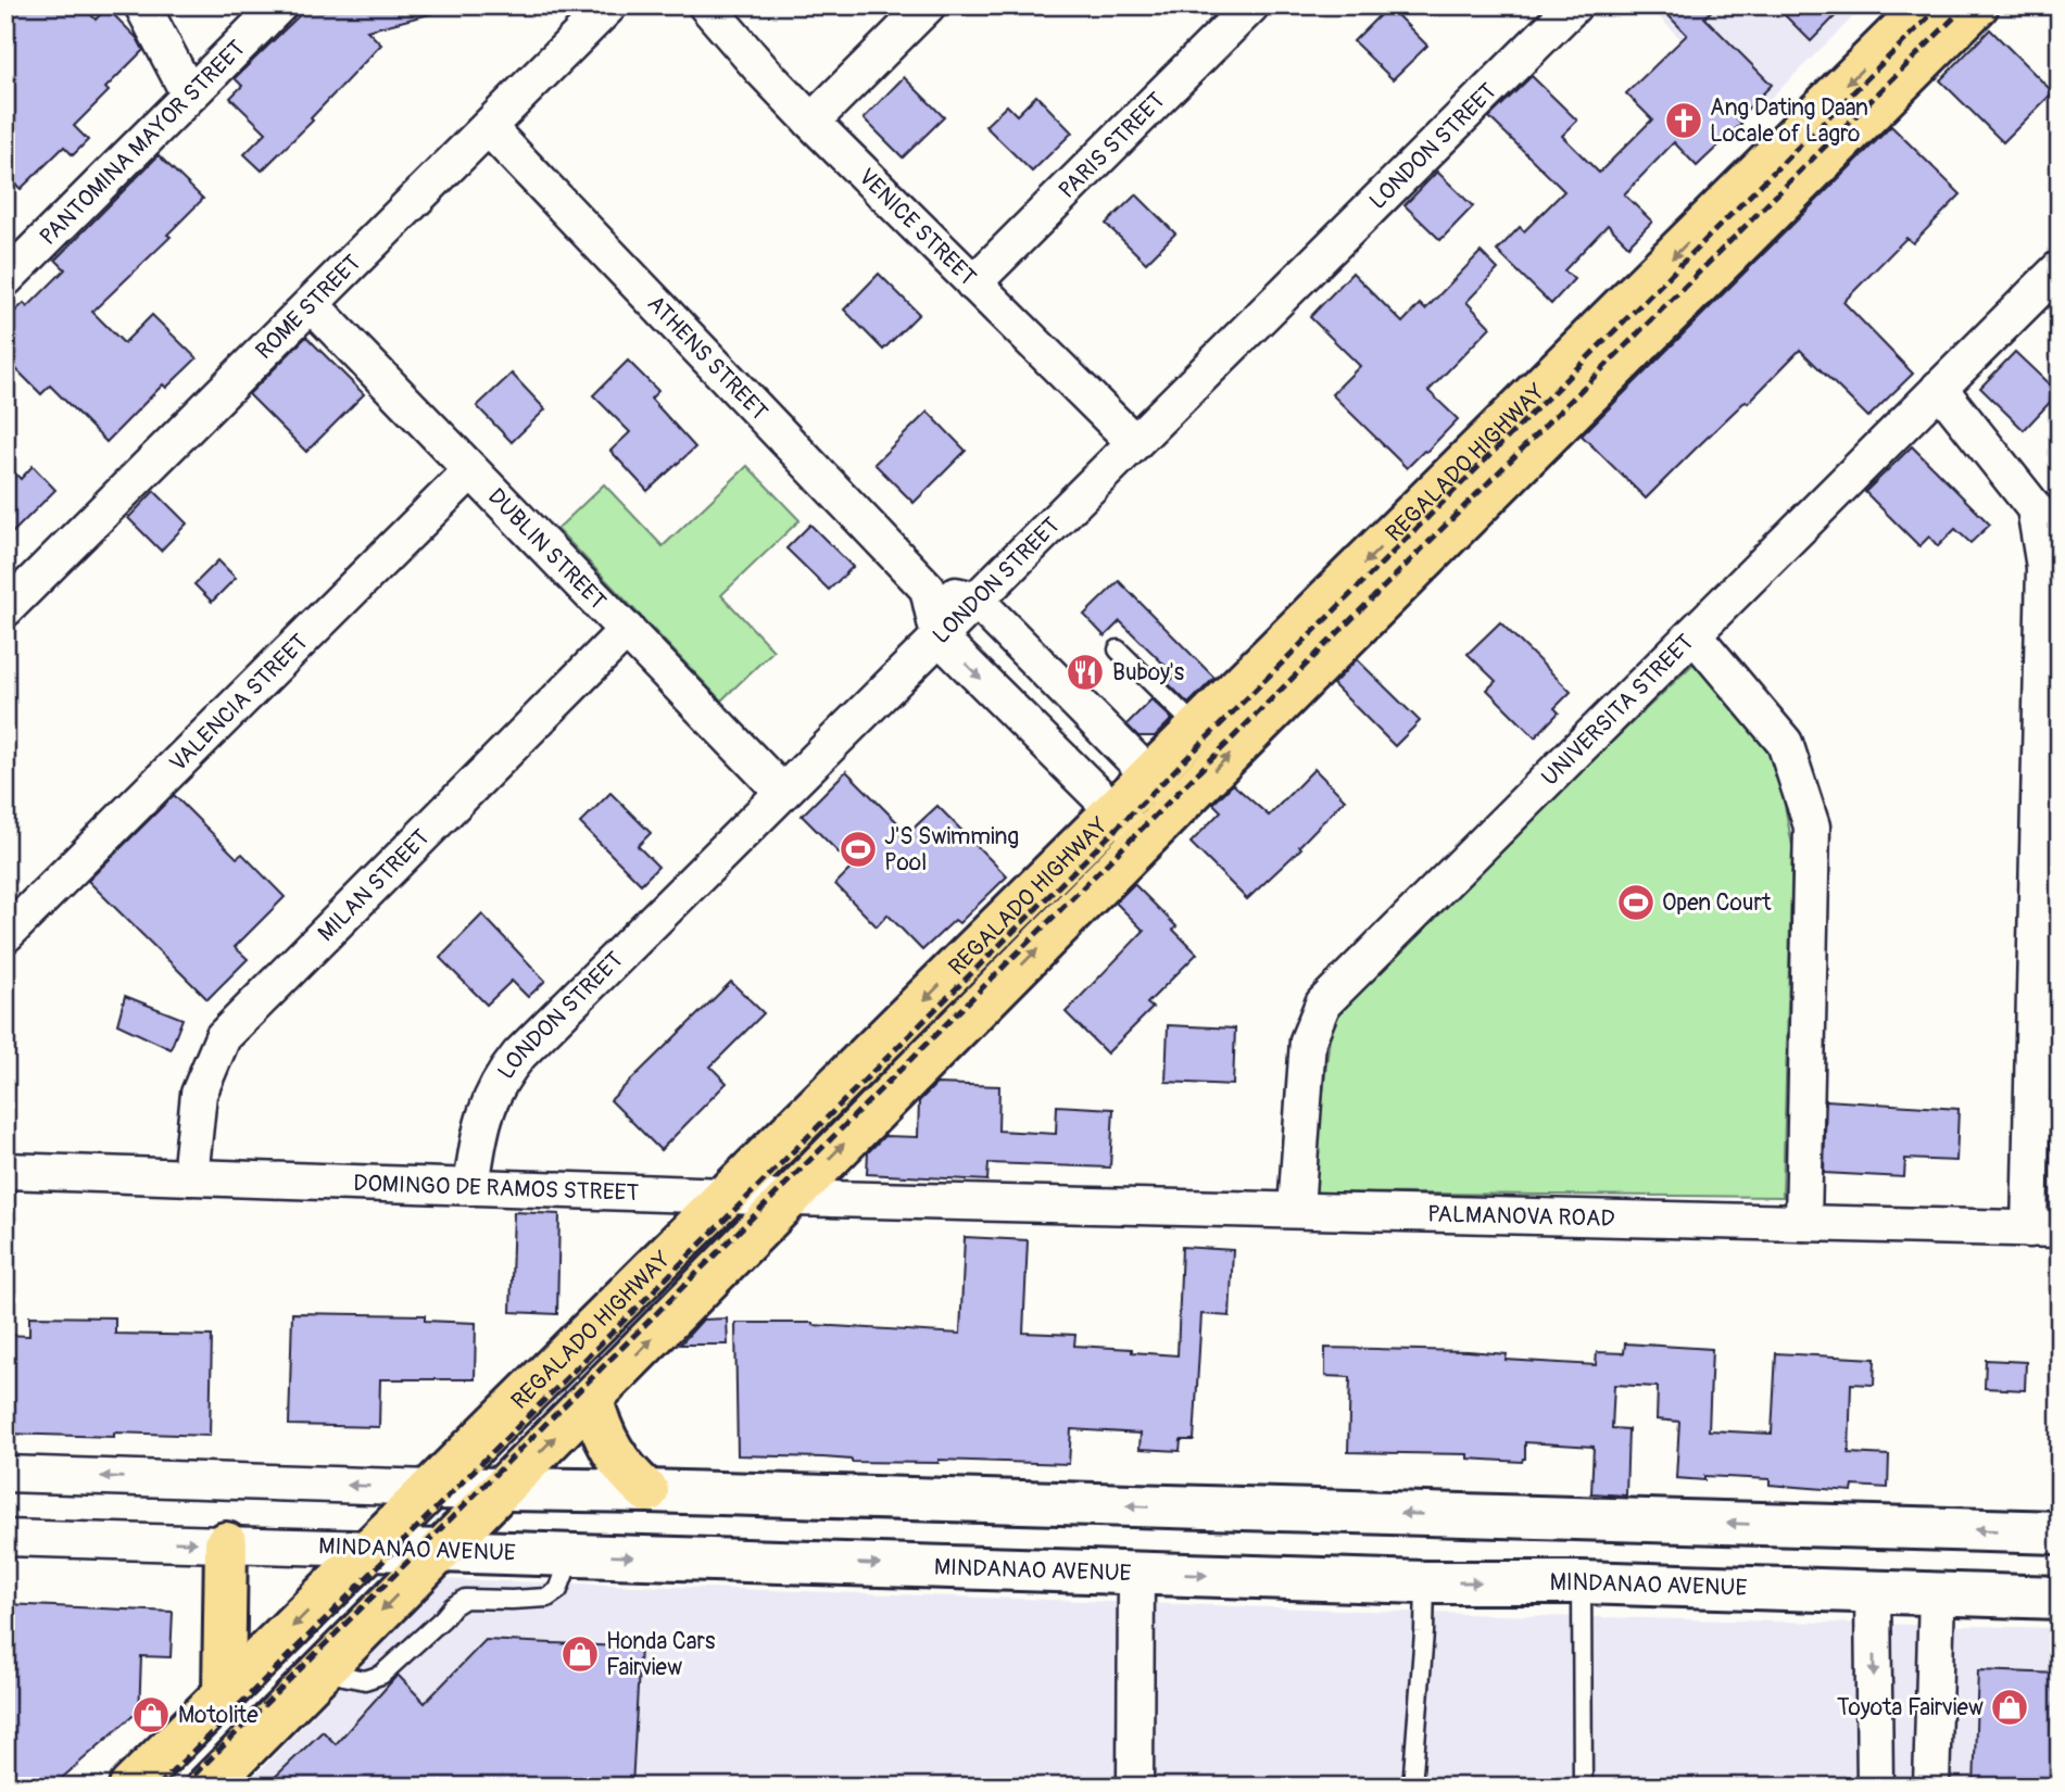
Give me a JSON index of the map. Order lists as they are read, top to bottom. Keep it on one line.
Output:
{"streets":{"main road":["REGALADO HIGHWAY","MINDANAO AVENUE"],"street":["PANTOMINA MAYOR STREET","PARIS STREET","LONDON STREET","VENICE STREET","ROME STREET","ATHENS STREET","DUBLIN STREET","VALENCIA STREET","UNIVERSITA STREET","MILAN STREET","DOMINGO DE RAMOS STREET","PALMANOVA ROAD"]},"crossings":[["PARIS STREET","VENICE STREET"],["LONDON STREET","VENICE STREET"],["LONDON STREET","DUBLIN STREET"],["LONDON STREET","DOMINGO DE RAMOS STREET"],["ROME STREET","ATHENS STREET"],["ROME STREET","DUBLIN STREET"],["REGALADO HIGHWAY","DOMINGO DE RAMOS STREET"],["REGALADO HIGHWAY","MINDANAO AVENUE"],["DUBLIN STREET","VALENCIA STREET"],["DUBLIN STREET","MILAN STREET"],["UNIVERSITA STREET","PALMANOVA ROAD"],["MILAN STREET","DOMINGO DE RAMOS STREET"],["DOMINGO DE RAMOS STREET","PALMANOVA ROAD"]],"one_way":["MINDANAO AVENUE"],"places":{"church":["Ang Dating Daan Locale of Lagro"],"restaurant":["Buboy's"],"sports":["J'S Swimming Pool","Open Court"],"shop":["Honda Cars Fairview","Toyota Fairview","Motolite"]}}
